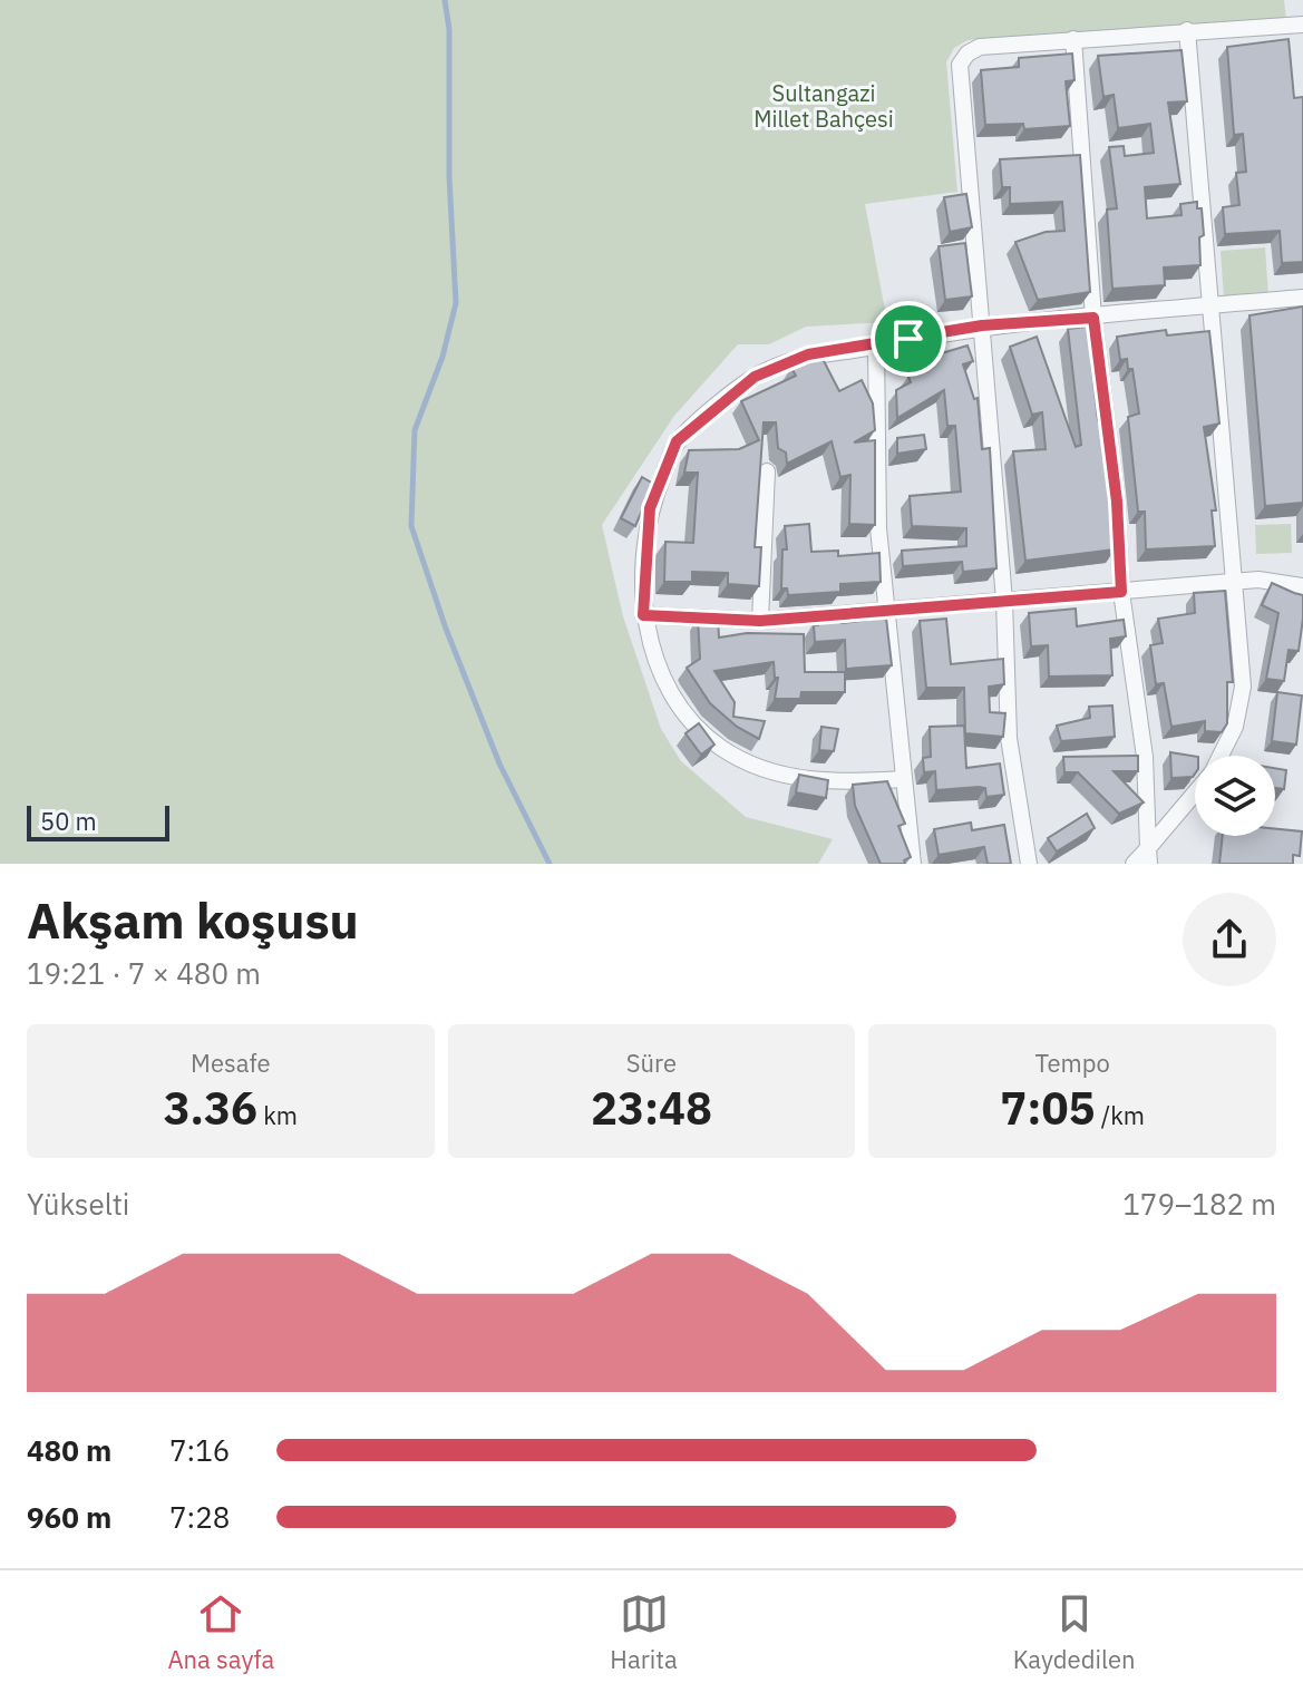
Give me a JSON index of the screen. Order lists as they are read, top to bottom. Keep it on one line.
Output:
{"parks":["Sultangazi Millet Bahçesi"],"scale_bar":"50 m","page":{"scale":"50 m","heading":["Akşam koşusu","19:21 · 7 × 480 m"],"stats":[["Mesafe","3.36 km"],["Süre","23:48"],["Tempo","7:05 /km"]],"chart":["Yükselti","179–182 m"],"list":[{"name":"480 m","note":"7:16"},{"name":"960 m","note":"7:28"}],"tabs":["Ana sayfa","Harita","Kaydedilen"]}}
